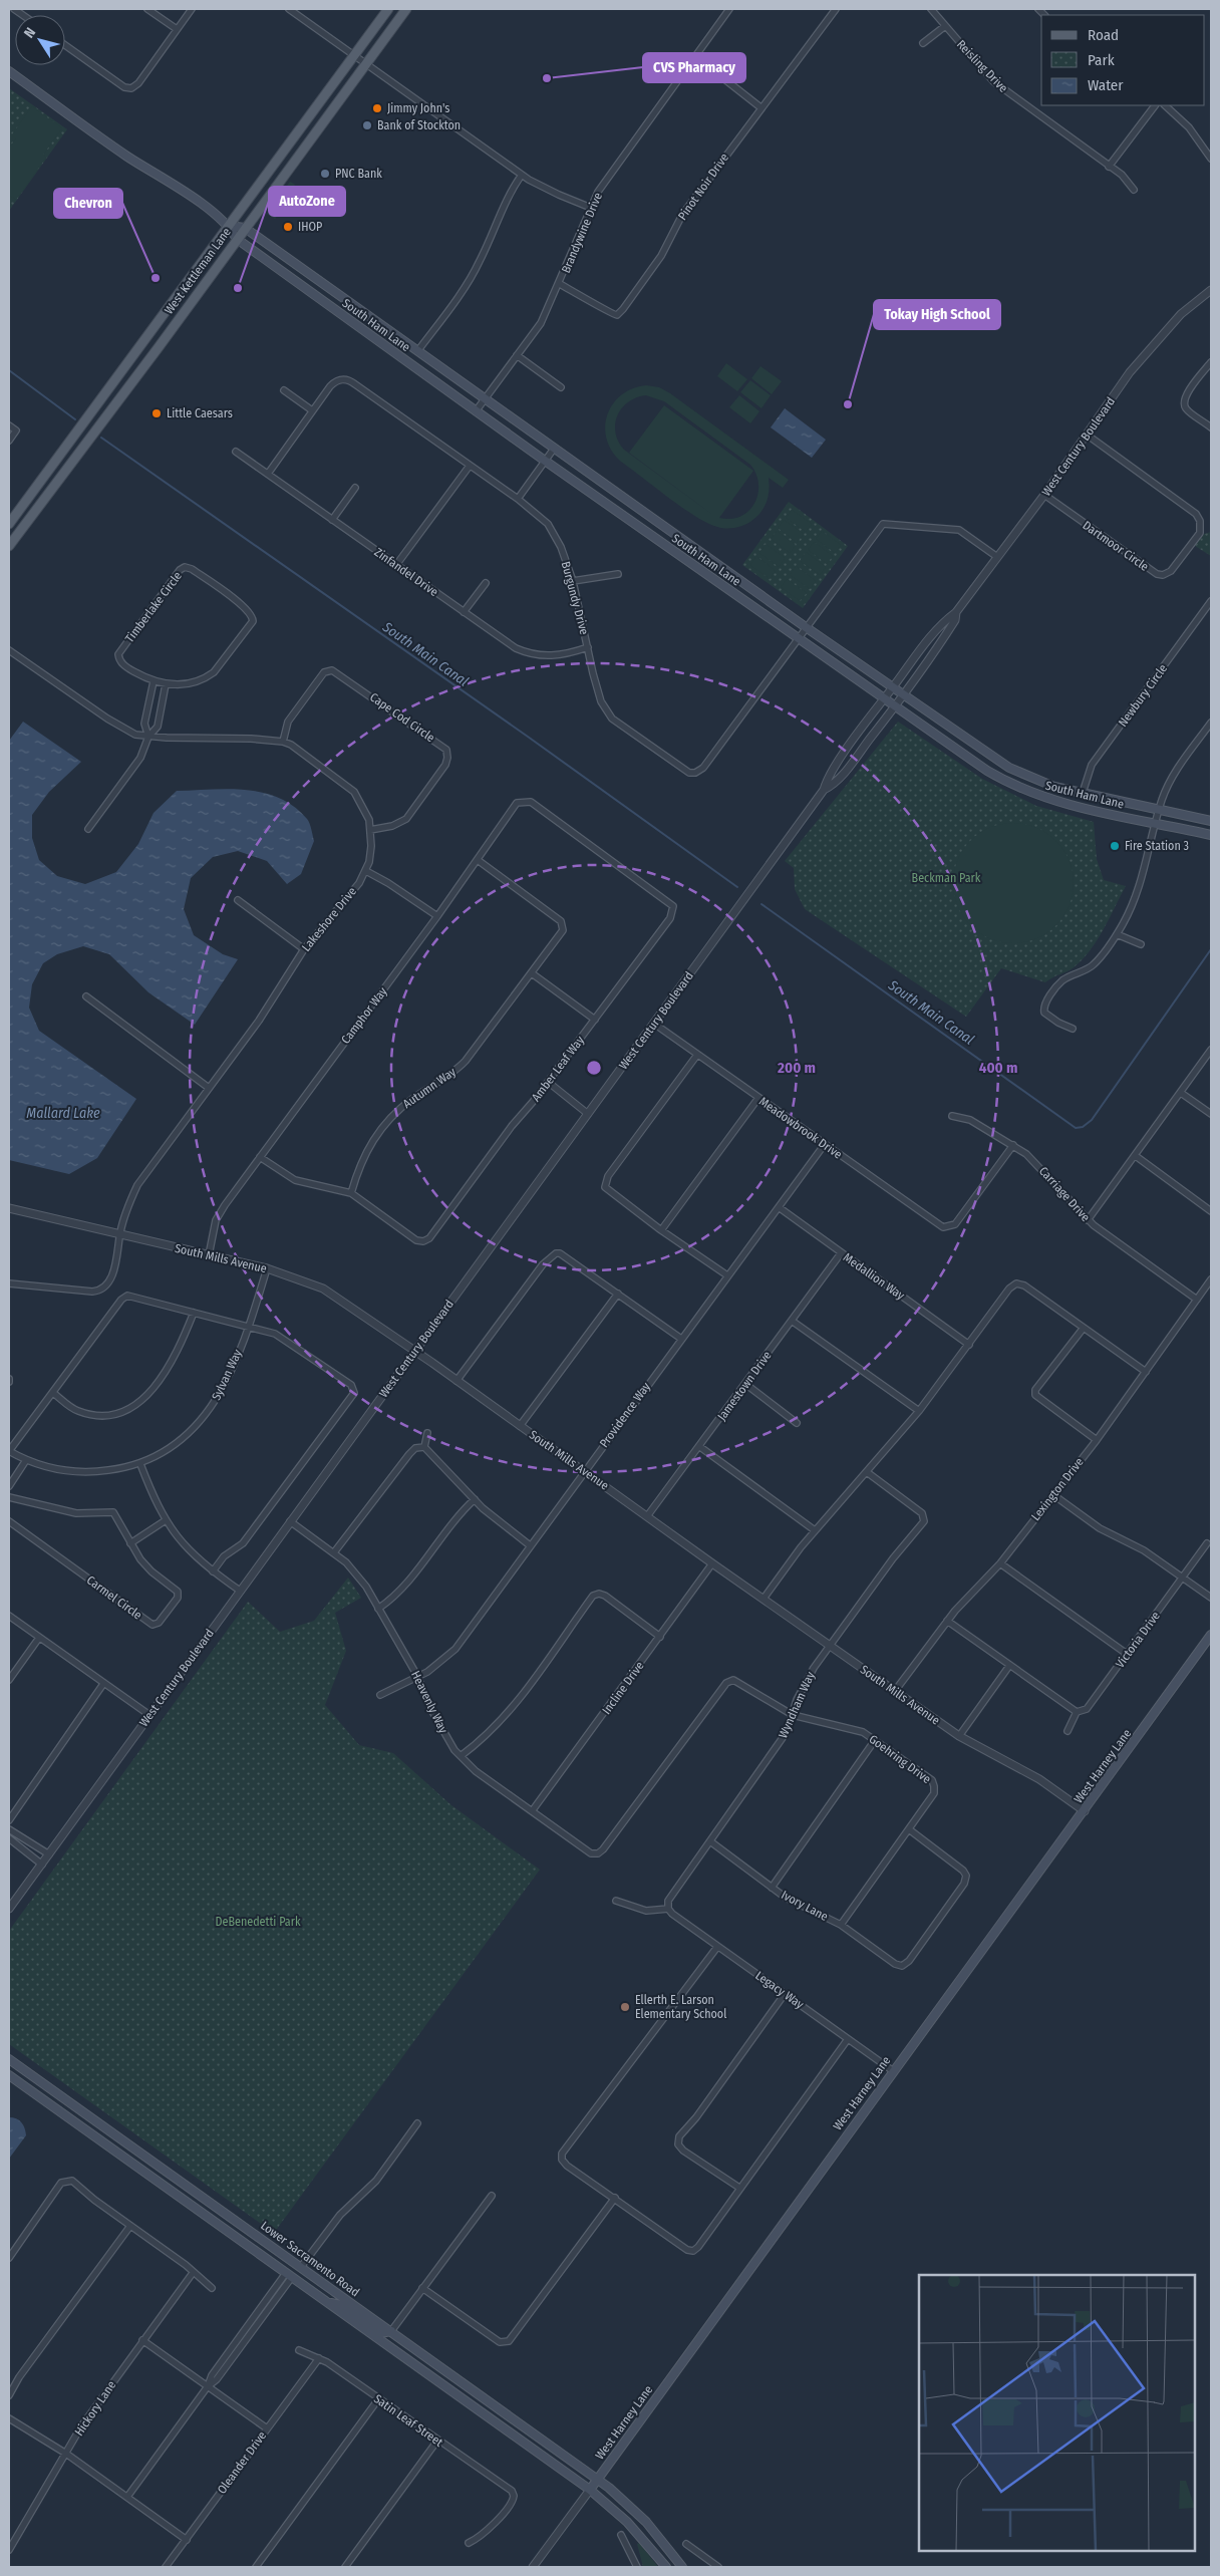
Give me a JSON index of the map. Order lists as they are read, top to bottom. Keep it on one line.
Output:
{"streets":{"main road":["West Kettleman Lane","South Ham Lane","West Harney Lane","Lower Sacramento Road"],"street":["Reisling Drive","Pinot Noir Drive","Brandywine Drive","West Century Boulevard","Dartmoor Circle","Zinfandel Drive","Burgundy Drive","Timberlake Circle","Newbury Circle","Cape Cod Circle","Lakeshore Drive","Camphor Way","Amber Leaf Way","Autumn Way","Meadowbrook Drive","Carriage Drive","South Mills Avenue","Medallion Way","Sylvan Way","Jamestown Drive","Providence Way","Lexington Drive","Carmel Circle","Victoria Drive","Incline Drive","Heavenly Way","Wyndham Way","Goehring Drive","Ivory Lane","Legacy Way","Hickory Lane","Satin Leaf Street","Oleander Drive"]},"crossings":[["Pinot Noir Drive","Brandywine Drive"],["Brandywine Drive","South Ham Lane"],["West Kettleman Lane","South Ham Lane"],["South Ham Lane","West Century Boulevard"],["South Ham Lane","Burgundy Drive"],["South Ham Lane","Newbury Circle"],["West Century Boulevard","Dartmoor Circle"],["West Century Boulevard","Meadowbrook Drive"],["West Century Boulevard","South Mills Avenue"],["West Century Boulevard","Heavenly Way"],["Zinfandel Drive","Burgundy Drive"],["Cape Cod Circle","Lakeshore Drive"],["Lakeshore Drive","South Mills Avenue"],["Camphor Way","Amber Leaf Way"],["Camphor Way","Autumn Way"],["Camphor Way","South Mills Avenue"],["Amber Leaf Way","Autumn Way"],["Meadowbrook Drive","Carriage Drive"],["Meadowbrook Drive","Providence Way"],["Carriage Drive","Lexington Drive"],["South Mills Avenue","Sylvan Way"],["South Mills Avenue","Jamestown Drive"],["South Mills Avenue","Providence Way"],["South Mills Avenue","Lexington Drive"],["South Mills Avenue","Incline Drive"],["South Mills Avenue","Wyndham Way"],["South Mills Avenue","West Harney Lane"],["Medallion Way","Jamestown Drive"],["Medallion Way","Providence Way"],["Providence Way","Heavenly Way"],["Incline Drive","Heavenly Way"],["Heavenly Way","Goehring Drive"],["Wyndham Way","Goehring Drive"],["Wyndham Way","Ivory Lane"],["Wyndham Way","Legacy Way"],["Goehring Drive","Ivory Lane"],["West Harney Lane","Legacy Way"],["West Harney Lane","Lower Sacramento Road"],["Satin Leaf Street","Oleander Drive"]],"water":["South Main Canal","Mallard Lake"],"parks":["Beckman Park","DeBenedetti Park"],"places":["CVS Pharmacy","Jimmy John's","Bank of Stockton","PNC Bank","IHOP","Chevron","AutoZone","Tokay High School","Little Caesars","Fire Station 3","Ellerth E. Larson Elementary School"],"legend":["Road","Park","Water"],"north":"top left","rings":["200 m","400 m"]}
